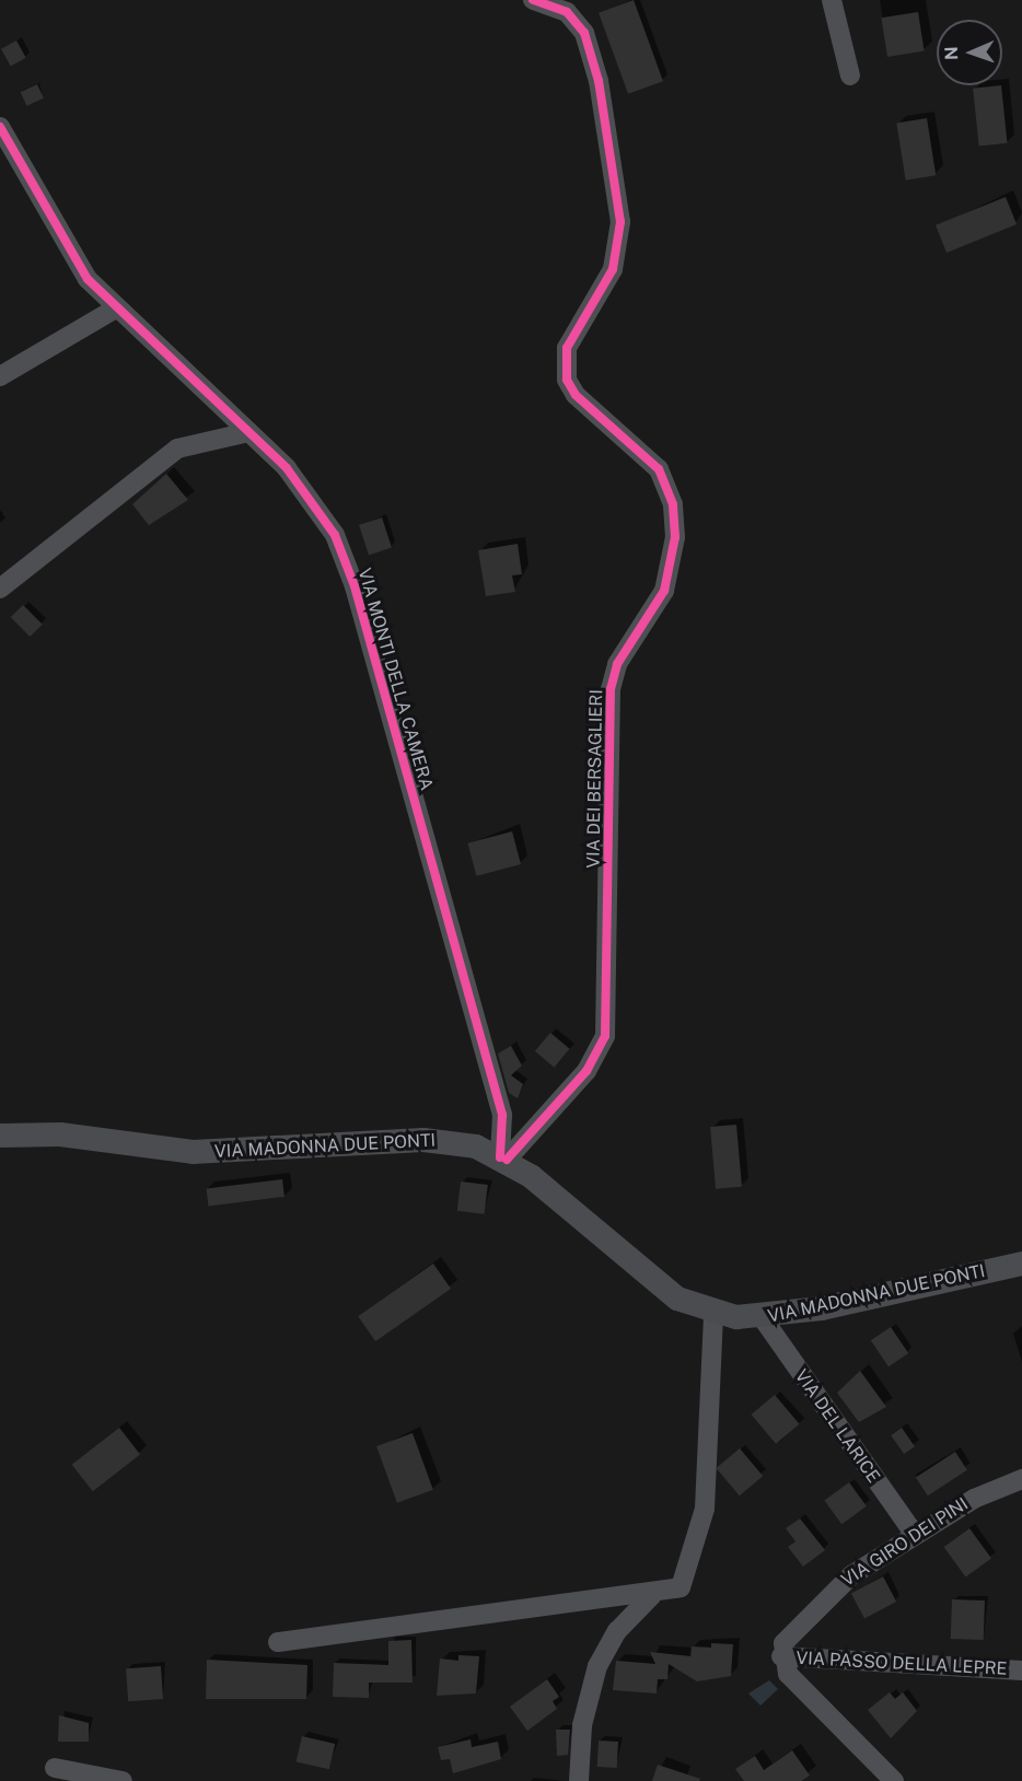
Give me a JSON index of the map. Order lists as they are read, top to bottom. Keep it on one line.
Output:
{"streets":{"main road":["VIA MADONNA DUE PONTI"],"street":["VIA MONTI DELLA CAMERA","VIA DEI BERSAGLIERI","VIA DEL LARICE","VIA GIRO DEI PINI","VIA PASSO DELLA LEPRE"]},"crossings":[["VIA MONTI DELLA CAMERA","VIA DEI BERSAGLIERI"],["VIA MONTI DELLA CAMERA","VIA MADONNA DUE PONTI"],["VIA DEI BERSAGLIERI","VIA MADONNA DUE PONTI"],["VIA MADONNA DUE PONTI","VIA DEL LARICE"],["VIA DEL LARICE","VIA GIRO DEI PINI"],["VIA GIRO DEI PINI","VIA PASSO DELLA LEPRE"]],"north":"left"}
